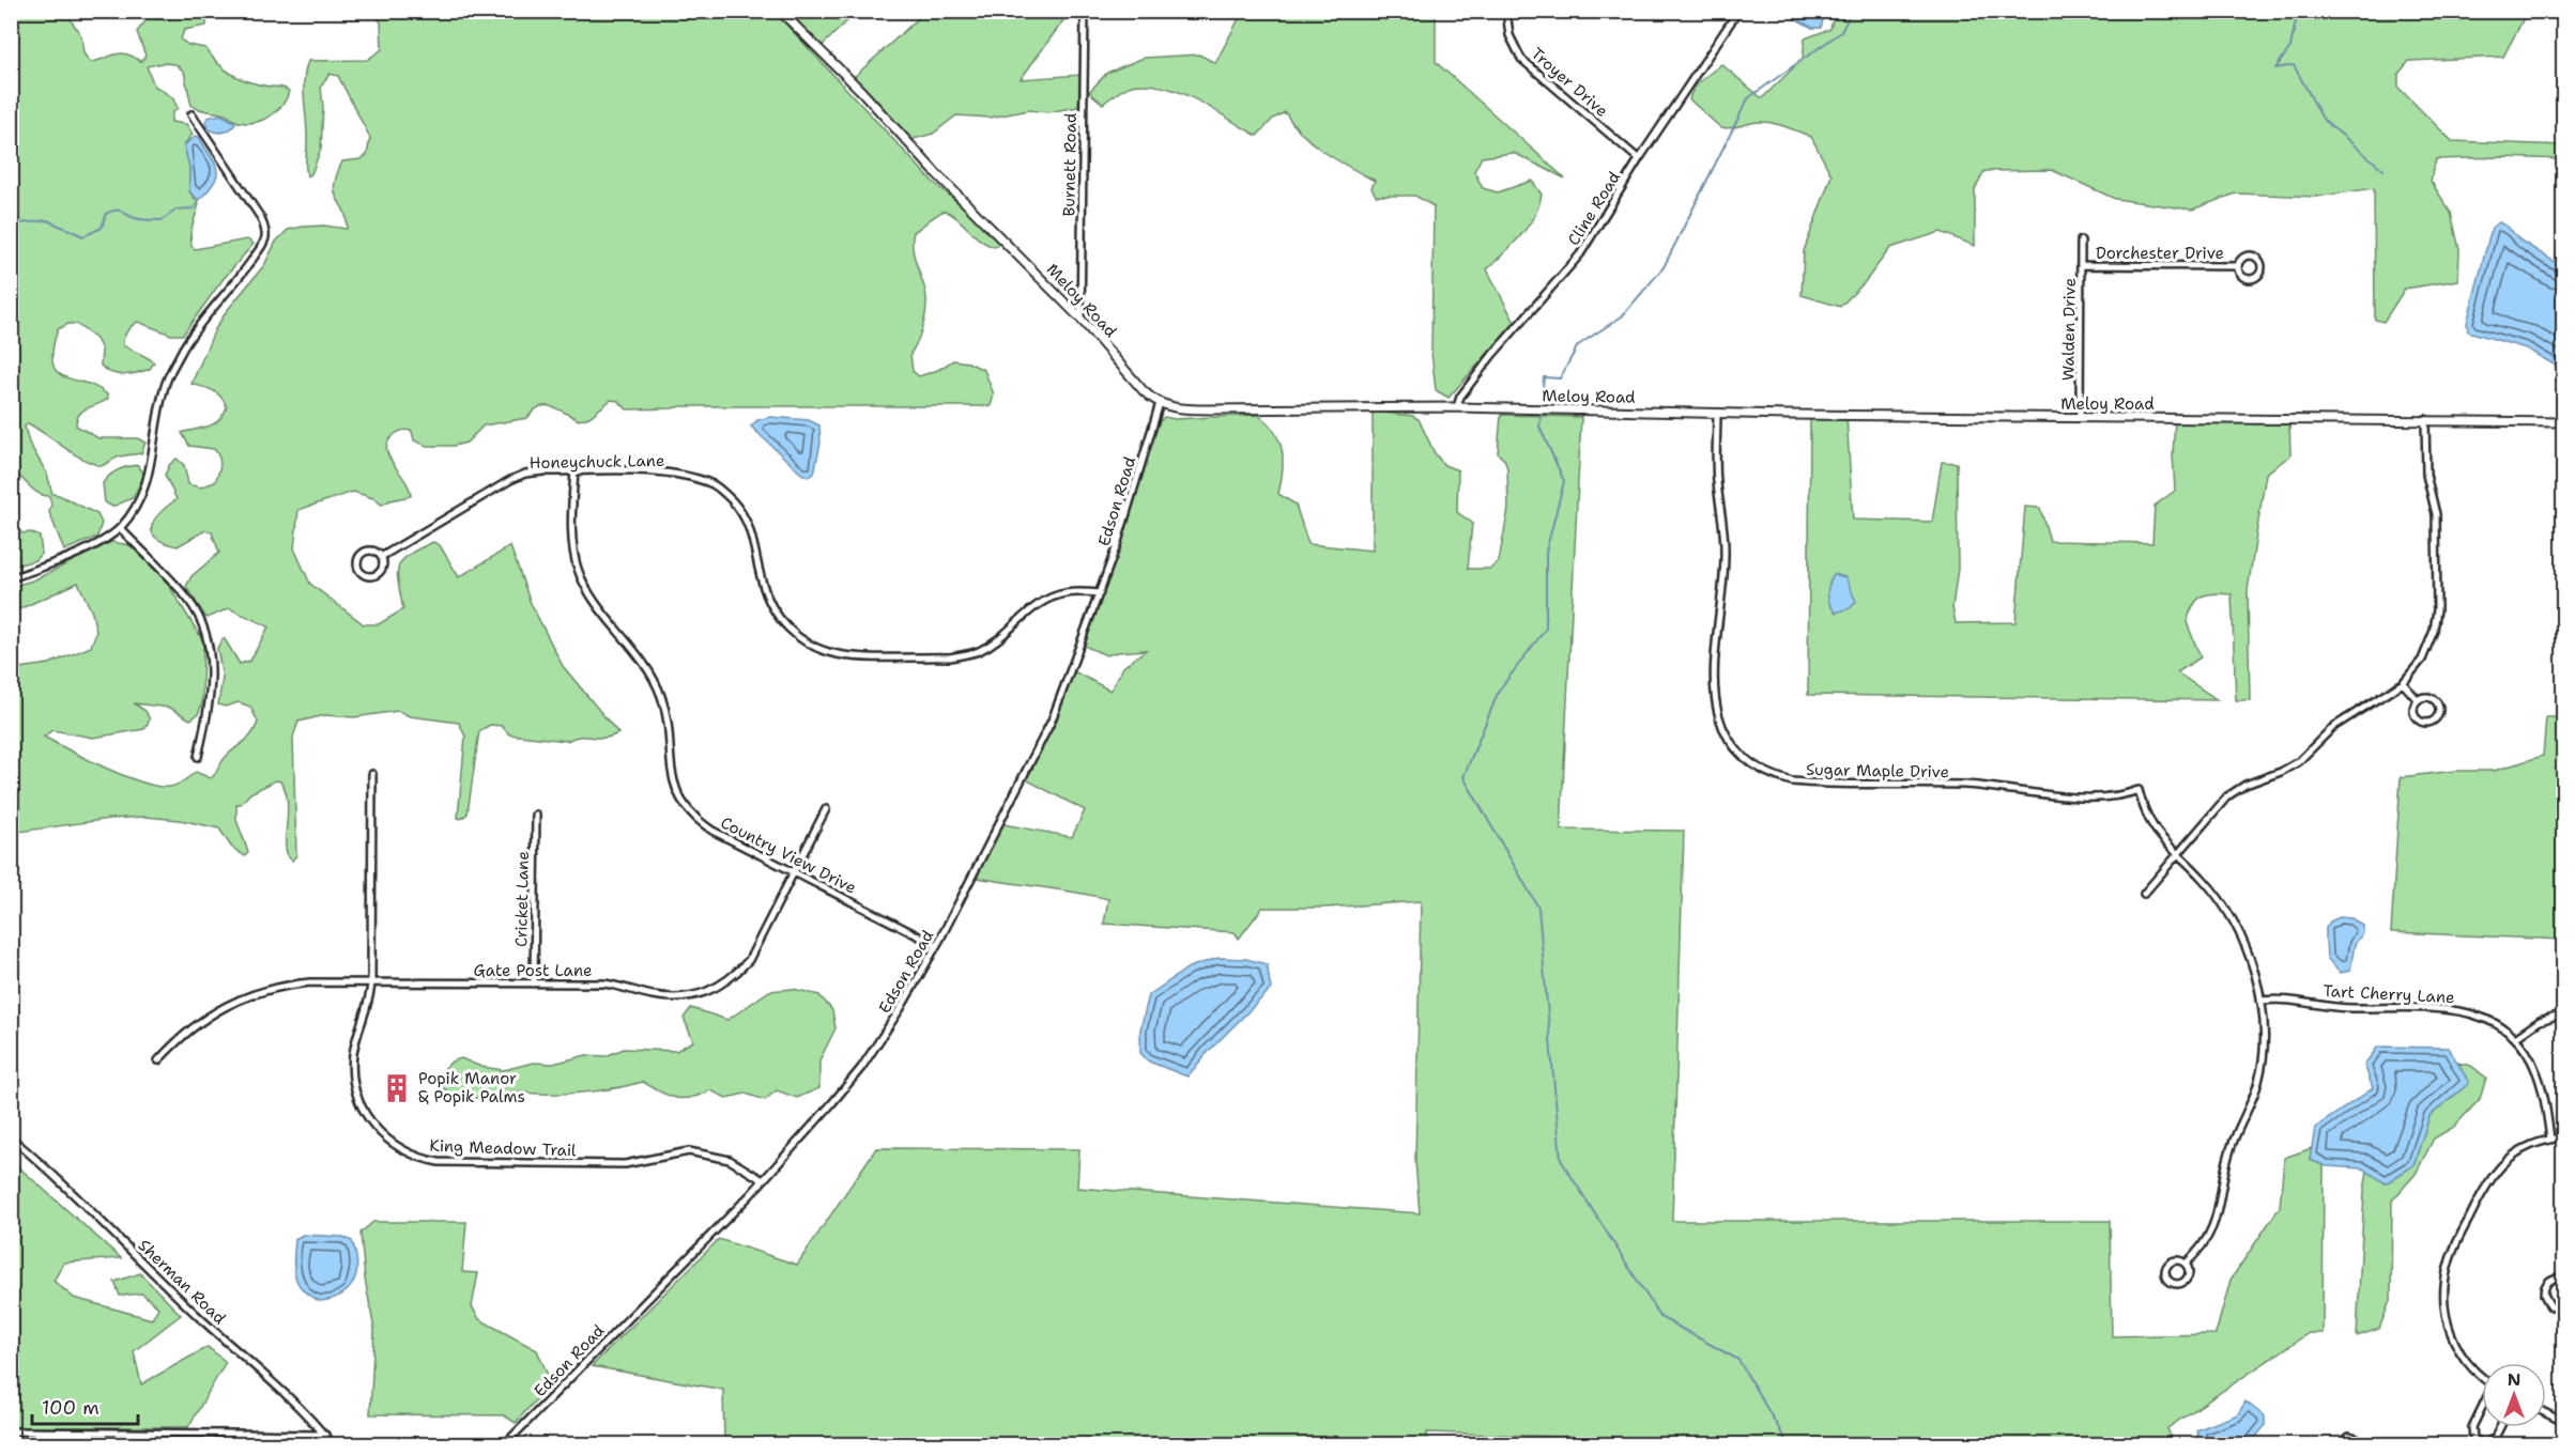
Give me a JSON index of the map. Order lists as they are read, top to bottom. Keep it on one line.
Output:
{"streets":{"street":["Troyer Drive","Burnett Road","Cline Road","Dorchester Drive","Meloy Road","Walden Drive","Honeychuck Lane","Edson Road","Sugar Maple Drive","Country View Drive","Cricket Lane","Gate Post Lane","Tart Cherry Lane","King Meadow Trail","Sherman Road"]},"crossings":[["Troyer Drive","Cline Road"],["Burnett Road","Meloy Road"],["Cline Road","Meloy Road"],["Dorchester Drive","Walden Drive"],["Meloy Road","Walden Drive"],["Meloy Road","Edson Road"],["Meloy Road","Sugar Maple Drive"],["Honeychuck Lane","Edson Road"],["Honeychuck Lane","Country View Drive"],["Edson Road","Country View Drive"],["Edson Road","King Meadow Trail"],["Country View Drive","Gate Post Lane"],["Cricket Lane","Gate Post Lane"],["Gate Post Lane","King Meadow Trail"]],"places":{"building":["Popik Manor & Popik Palms"]},"scale_bar":"100 m","north":"top"}
